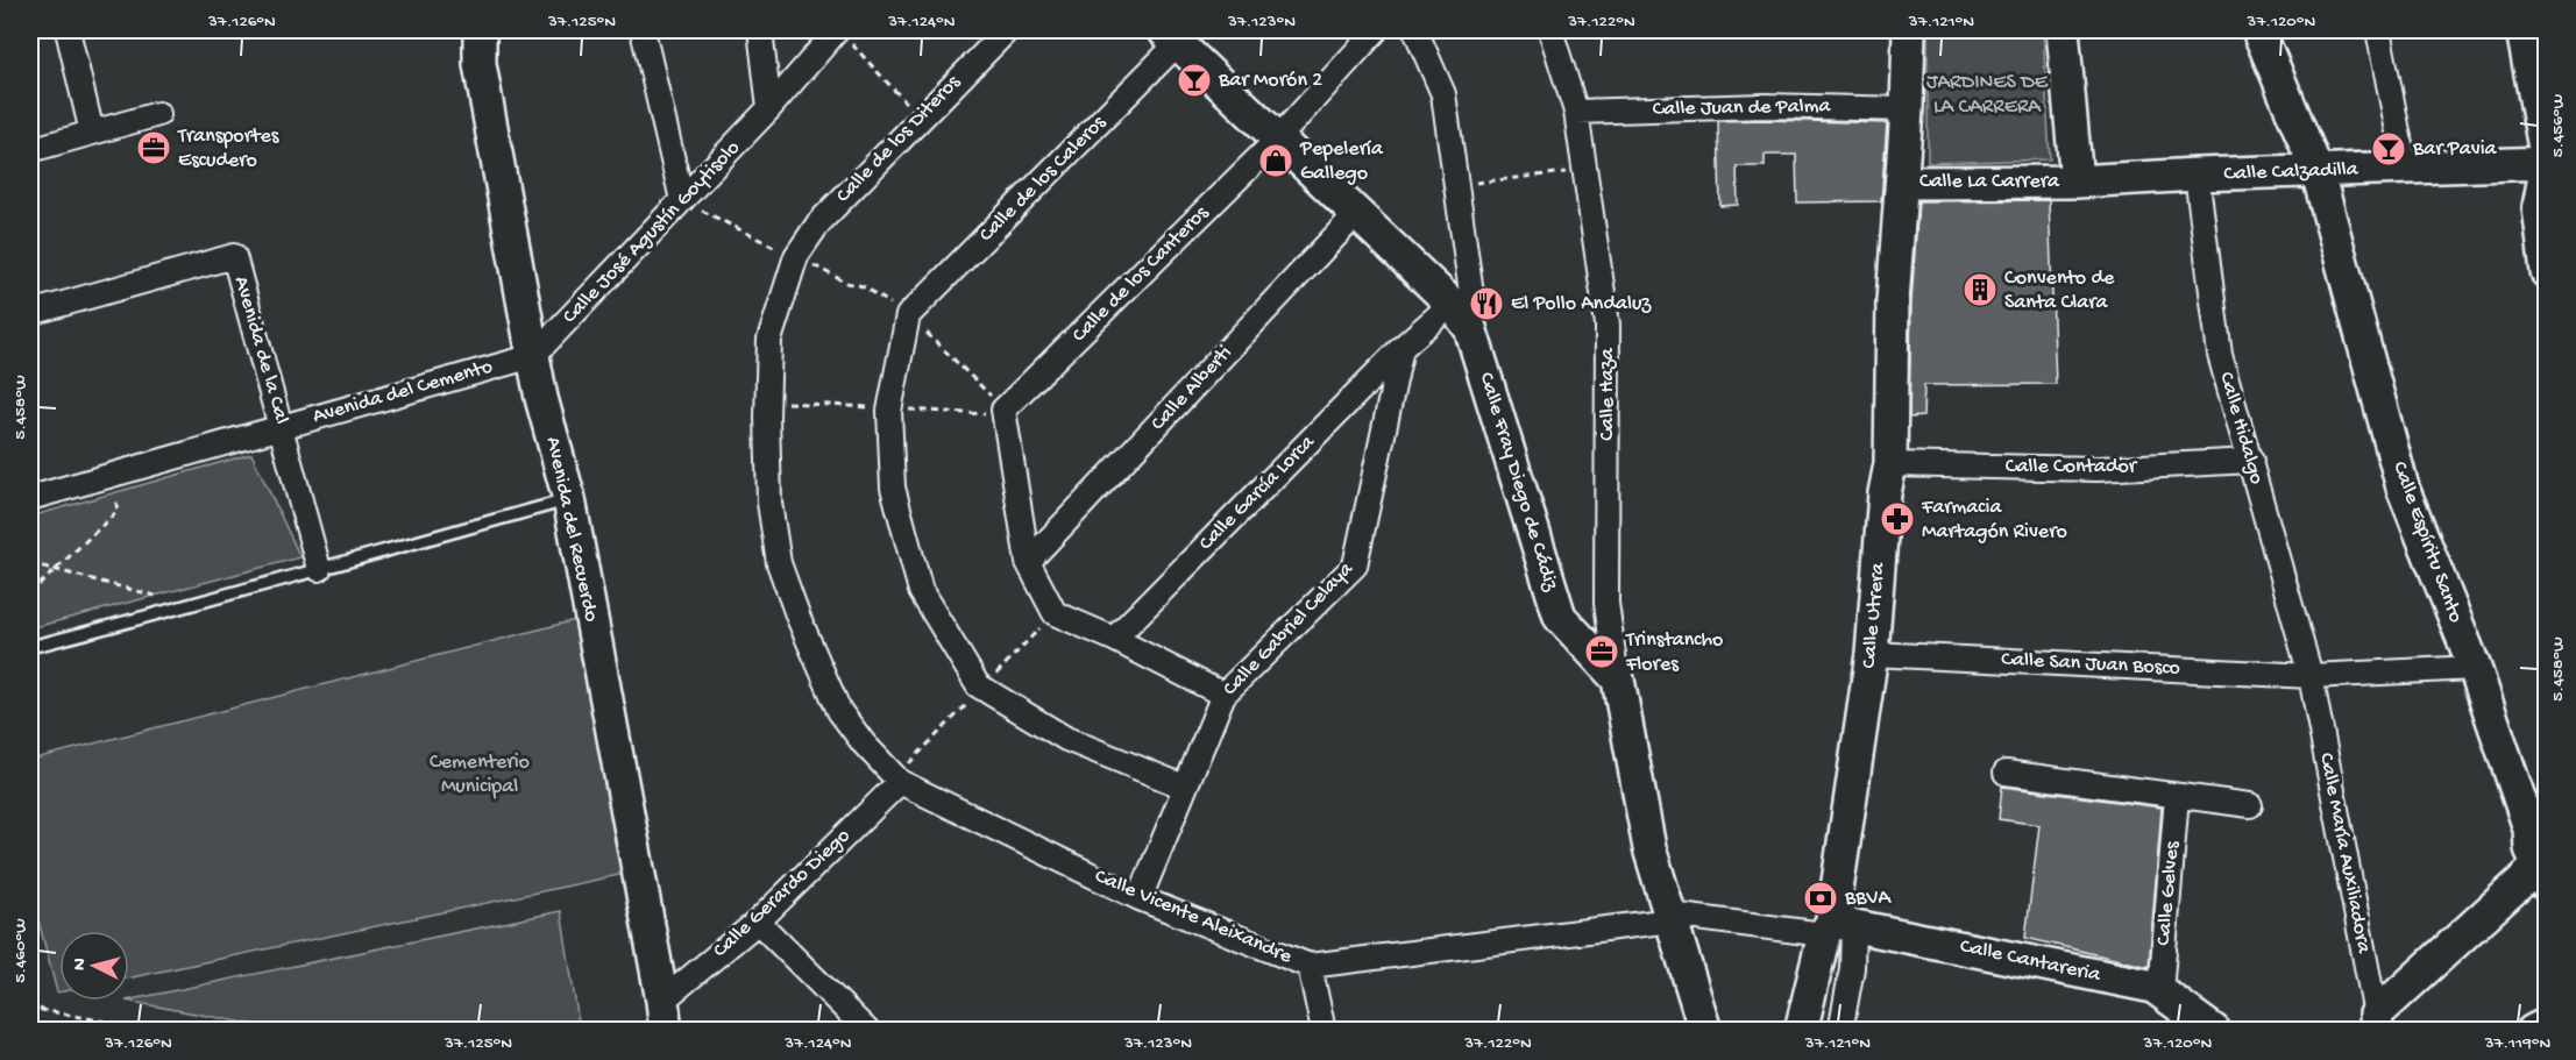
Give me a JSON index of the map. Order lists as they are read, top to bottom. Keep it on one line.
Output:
{"streets":{"street":["Calle Juan de Palma","Calle de los Diteros","Calle Calzadilla","Calle de los Caleros","Calle La Carrera","Calle José Agustín Goytisolo","Calle de los Canteros","Avenida de la Cal","Calle Alberti","Avenida del Cemento","Calle Haza","Calle Hidalgo","Calle Contador","Calle Fray Diego de Cádiz","Calle García Lorca","Avenida del Recuerdo","Calle Espíritu Santo","Calle Utrera","Calle Gabriel Celaya","Calle San Juan Bosco","Calle María Auxiliadora","Calle Gerardo Diego","Calle Gelves","Calle Vicente Aleixandre","Calle Cantareria"]},"crossings":[["Calle Juan de Palma","Calle Haza"],["Calle Juan de Palma","Calle Utrera"],["Calle de los Diteros","Calle Gerardo Diego"],["Calle de los Diteros","Calle Vicente Aleixandre"],["Calle Calzadilla","Calle La Carrera"],["Calle Calzadilla","Calle Hidalgo"],["Calle Calzadilla","Calle Espíritu Santo"],["Calle de los Caleros","Calle Fray Diego de Cádiz"],["Calle La Carrera","Calle Utrera"],["Calle José Agustín Goytisolo","Avenida del Cemento"],["Calle José Agustín Goytisolo","Avenida del Recuerdo"],["Calle de los Canteros","Calle Fray Diego de Cádiz"],["Avenida de la Cal","Avenida del Cemento"],["Calle Alberti","Calle Fray Diego de Cádiz"],["Avenida del Cemento","Avenida del Recuerdo"],["Calle Haza","Calle Fray Diego de Cádiz"],["Calle Hidalgo","Calle Contador"],["Calle Hidalgo","Calle San Juan Bosco"],["Calle Hidalgo","Calle María Auxiliadora"],["Calle Contador","Calle Utrera"],["Calle Fray Diego de Cádiz","Calle García Lorca"],["Calle García Lorca","Calle Gabriel Celaya"],["Avenida del Recuerdo","Calle Gerardo Diego"],["Calle Espíritu Santo","Calle San Juan Bosco"],["Calle Utrera","Calle San Juan Bosco"],["Calle Utrera","Calle Vicente Aleixandre"],["Calle Utrera","Calle Cantareria"],["Calle Gabriel Celaya","Calle Vicente Aleixandre"],["Calle San Juan Bosco","Calle María Auxiliadora"],["Calle Gerardo Diego","Calle Vicente Aleixandre"],["Calle Gelves","Calle Cantareria"],["Calle Vicente Aleixandre","Calle Cantareria"]],"parks":["JARDINES DE LA CARRERA","Cementerio Municipal"],"places":{"bar":["Bar Morón 2","Bar Pavia"],"office":["Transportes Escudero","Trinstancho Flores"],"shop":["Pepelería Gallego"],"building":["Convento de Santa Clara"],"restaurant":["El Pollo Andaluz"],"pharmacy":["Farmacia Martagón Rivero"],"bank":["BBVA"]},"north":"left","coordinates":["37.126°N","37.125°N","37.124°N","37.123°N","37.122°N","37.121°N","37.120°N","5.456°W","5.458°W","5.460°W","37.119°N"]}
